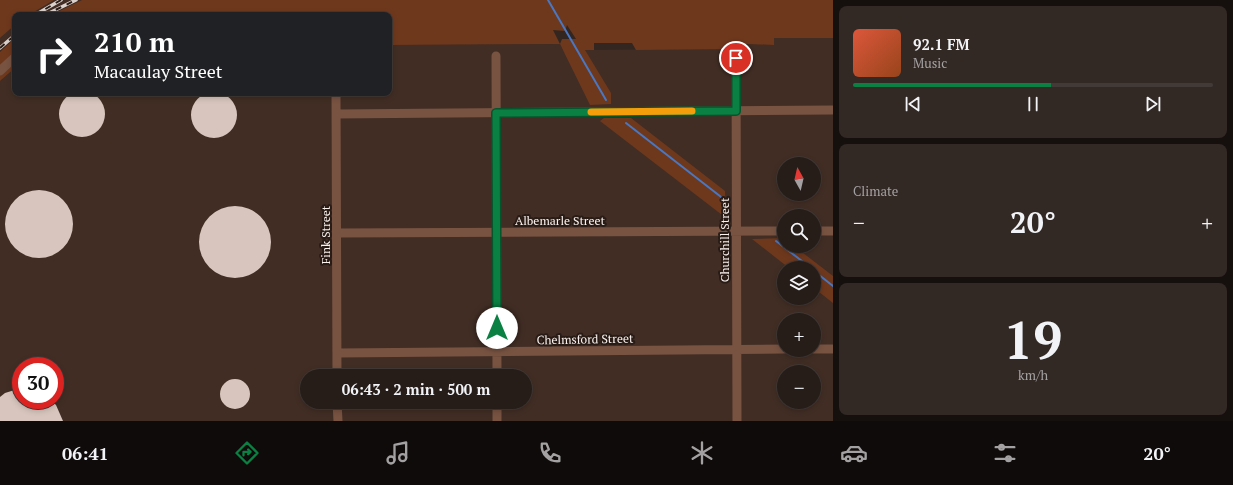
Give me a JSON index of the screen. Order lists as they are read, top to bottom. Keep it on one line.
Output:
{"streets":{"street":["Albemarle Street","Fink Street","Churchill Street","Chelmsford Street"]},"crossings":[["Albemarle Street","Fink Street"],["Albemarle Street","Churchill Street"],["Fink Street","Chelmsford Street"],["Churchill Street","Chelmsford Street"]],"north":"top","page":{"turn":["210 m","Macaulay Street"],"song":["92.1 FM","Music"],"tile":["Climate",["19","km/h"]],"map_buttons":["+","−"],"heat":["−","20°","+"],"limit":"30","trip":"06:43 · 2 min · 500 m","tabs":["06:41","20°"]}}
